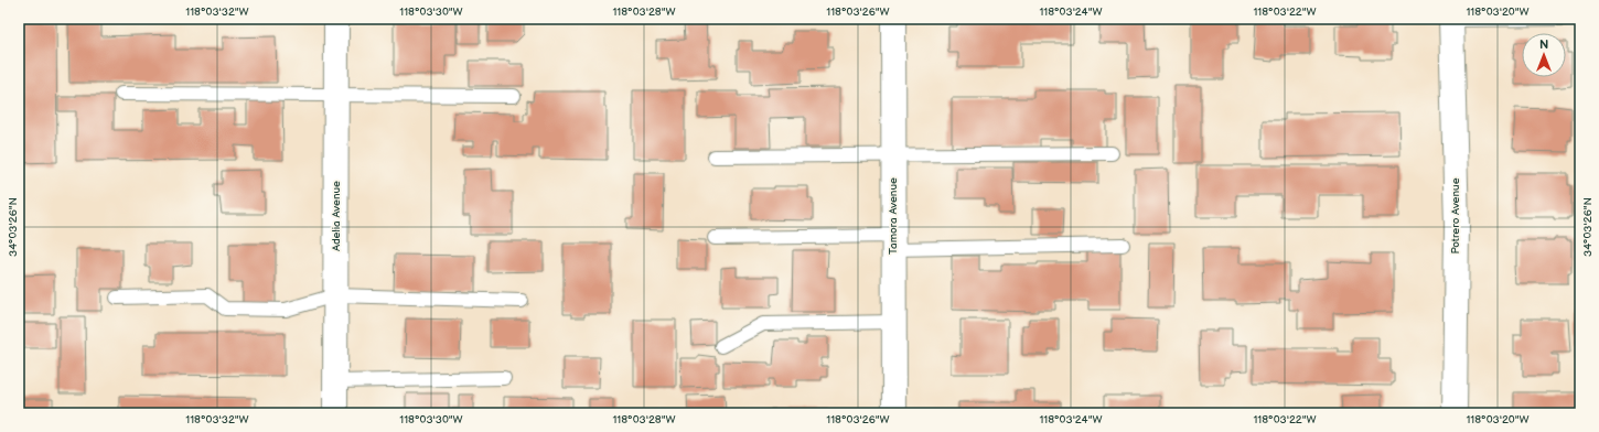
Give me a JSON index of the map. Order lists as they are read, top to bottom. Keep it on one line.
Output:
{"streets":{"street":["Adelia Avenue","Tamora Avenue","Potrero Avenue"]},"north":"top","coordinates":["118°03'32\"W","118°03'30\"W","118°03'28\"W","118°03'26\"W","118°03'24\"W","118°03'22\"W","118°03'20\"W","34°03'26\"N"]}
